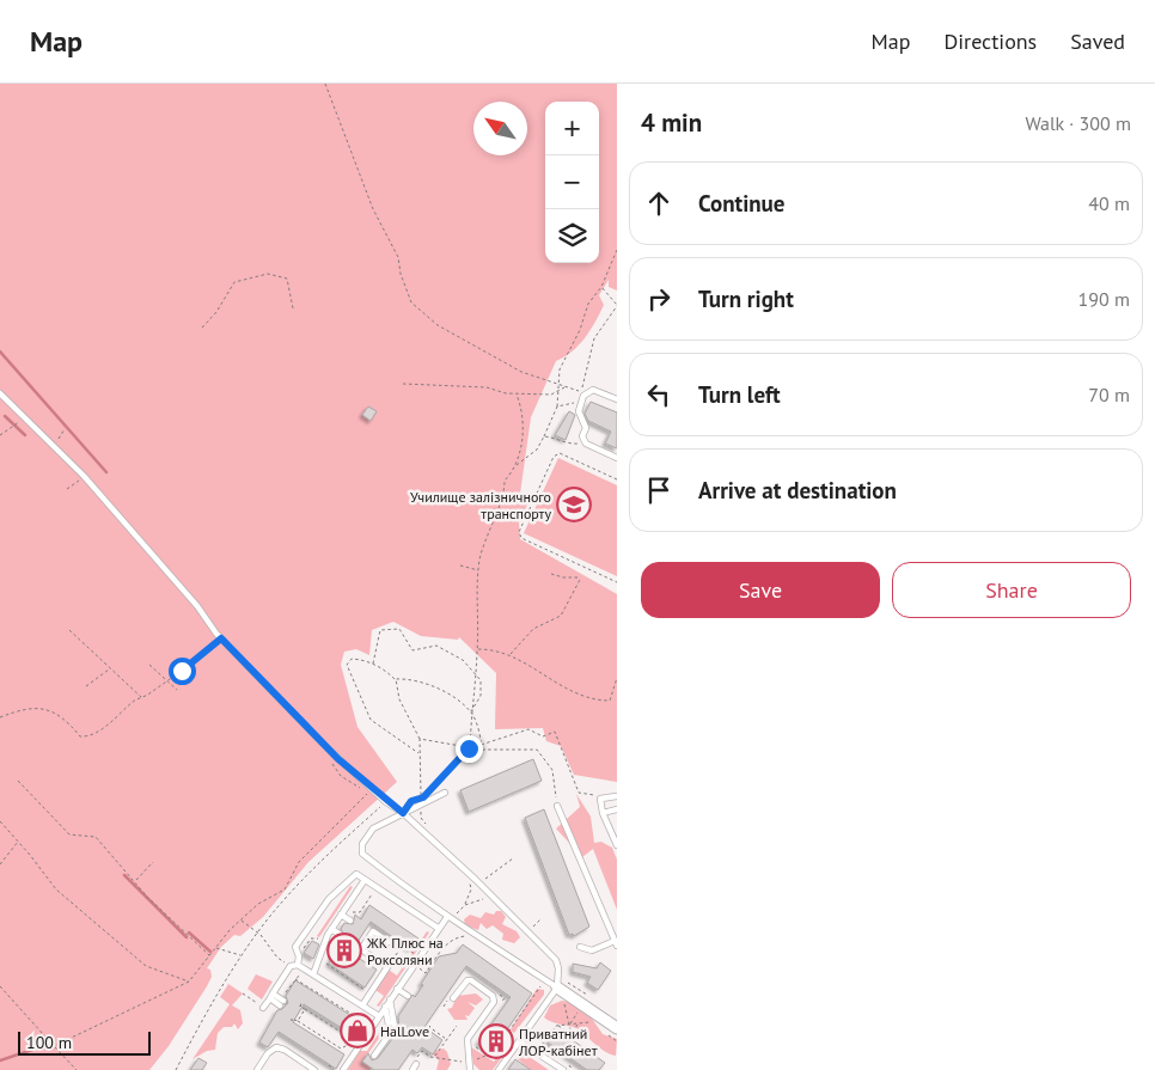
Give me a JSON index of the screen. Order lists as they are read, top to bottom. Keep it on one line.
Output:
{"places":{"school or university":["Училище залізничного транспорту"],"building":["ЖК Плюс на Роксоляни","Приватний ЛОР-кабінет"],"shop":["HalLove"]},"scale_bar":"100 m","north":"top left","page":{"header":"Map","nav":["Map","Directions","Saved"],"heading":["4 min","Walk · 300 m"],"map_buttons":["+","−"],"list":[["Continue","40 m"],["Turn right","190 m"],["Turn left","70 m"],"Arrive at destination"],"buttons":["Save","Share"],"scale":"100 m"}}
